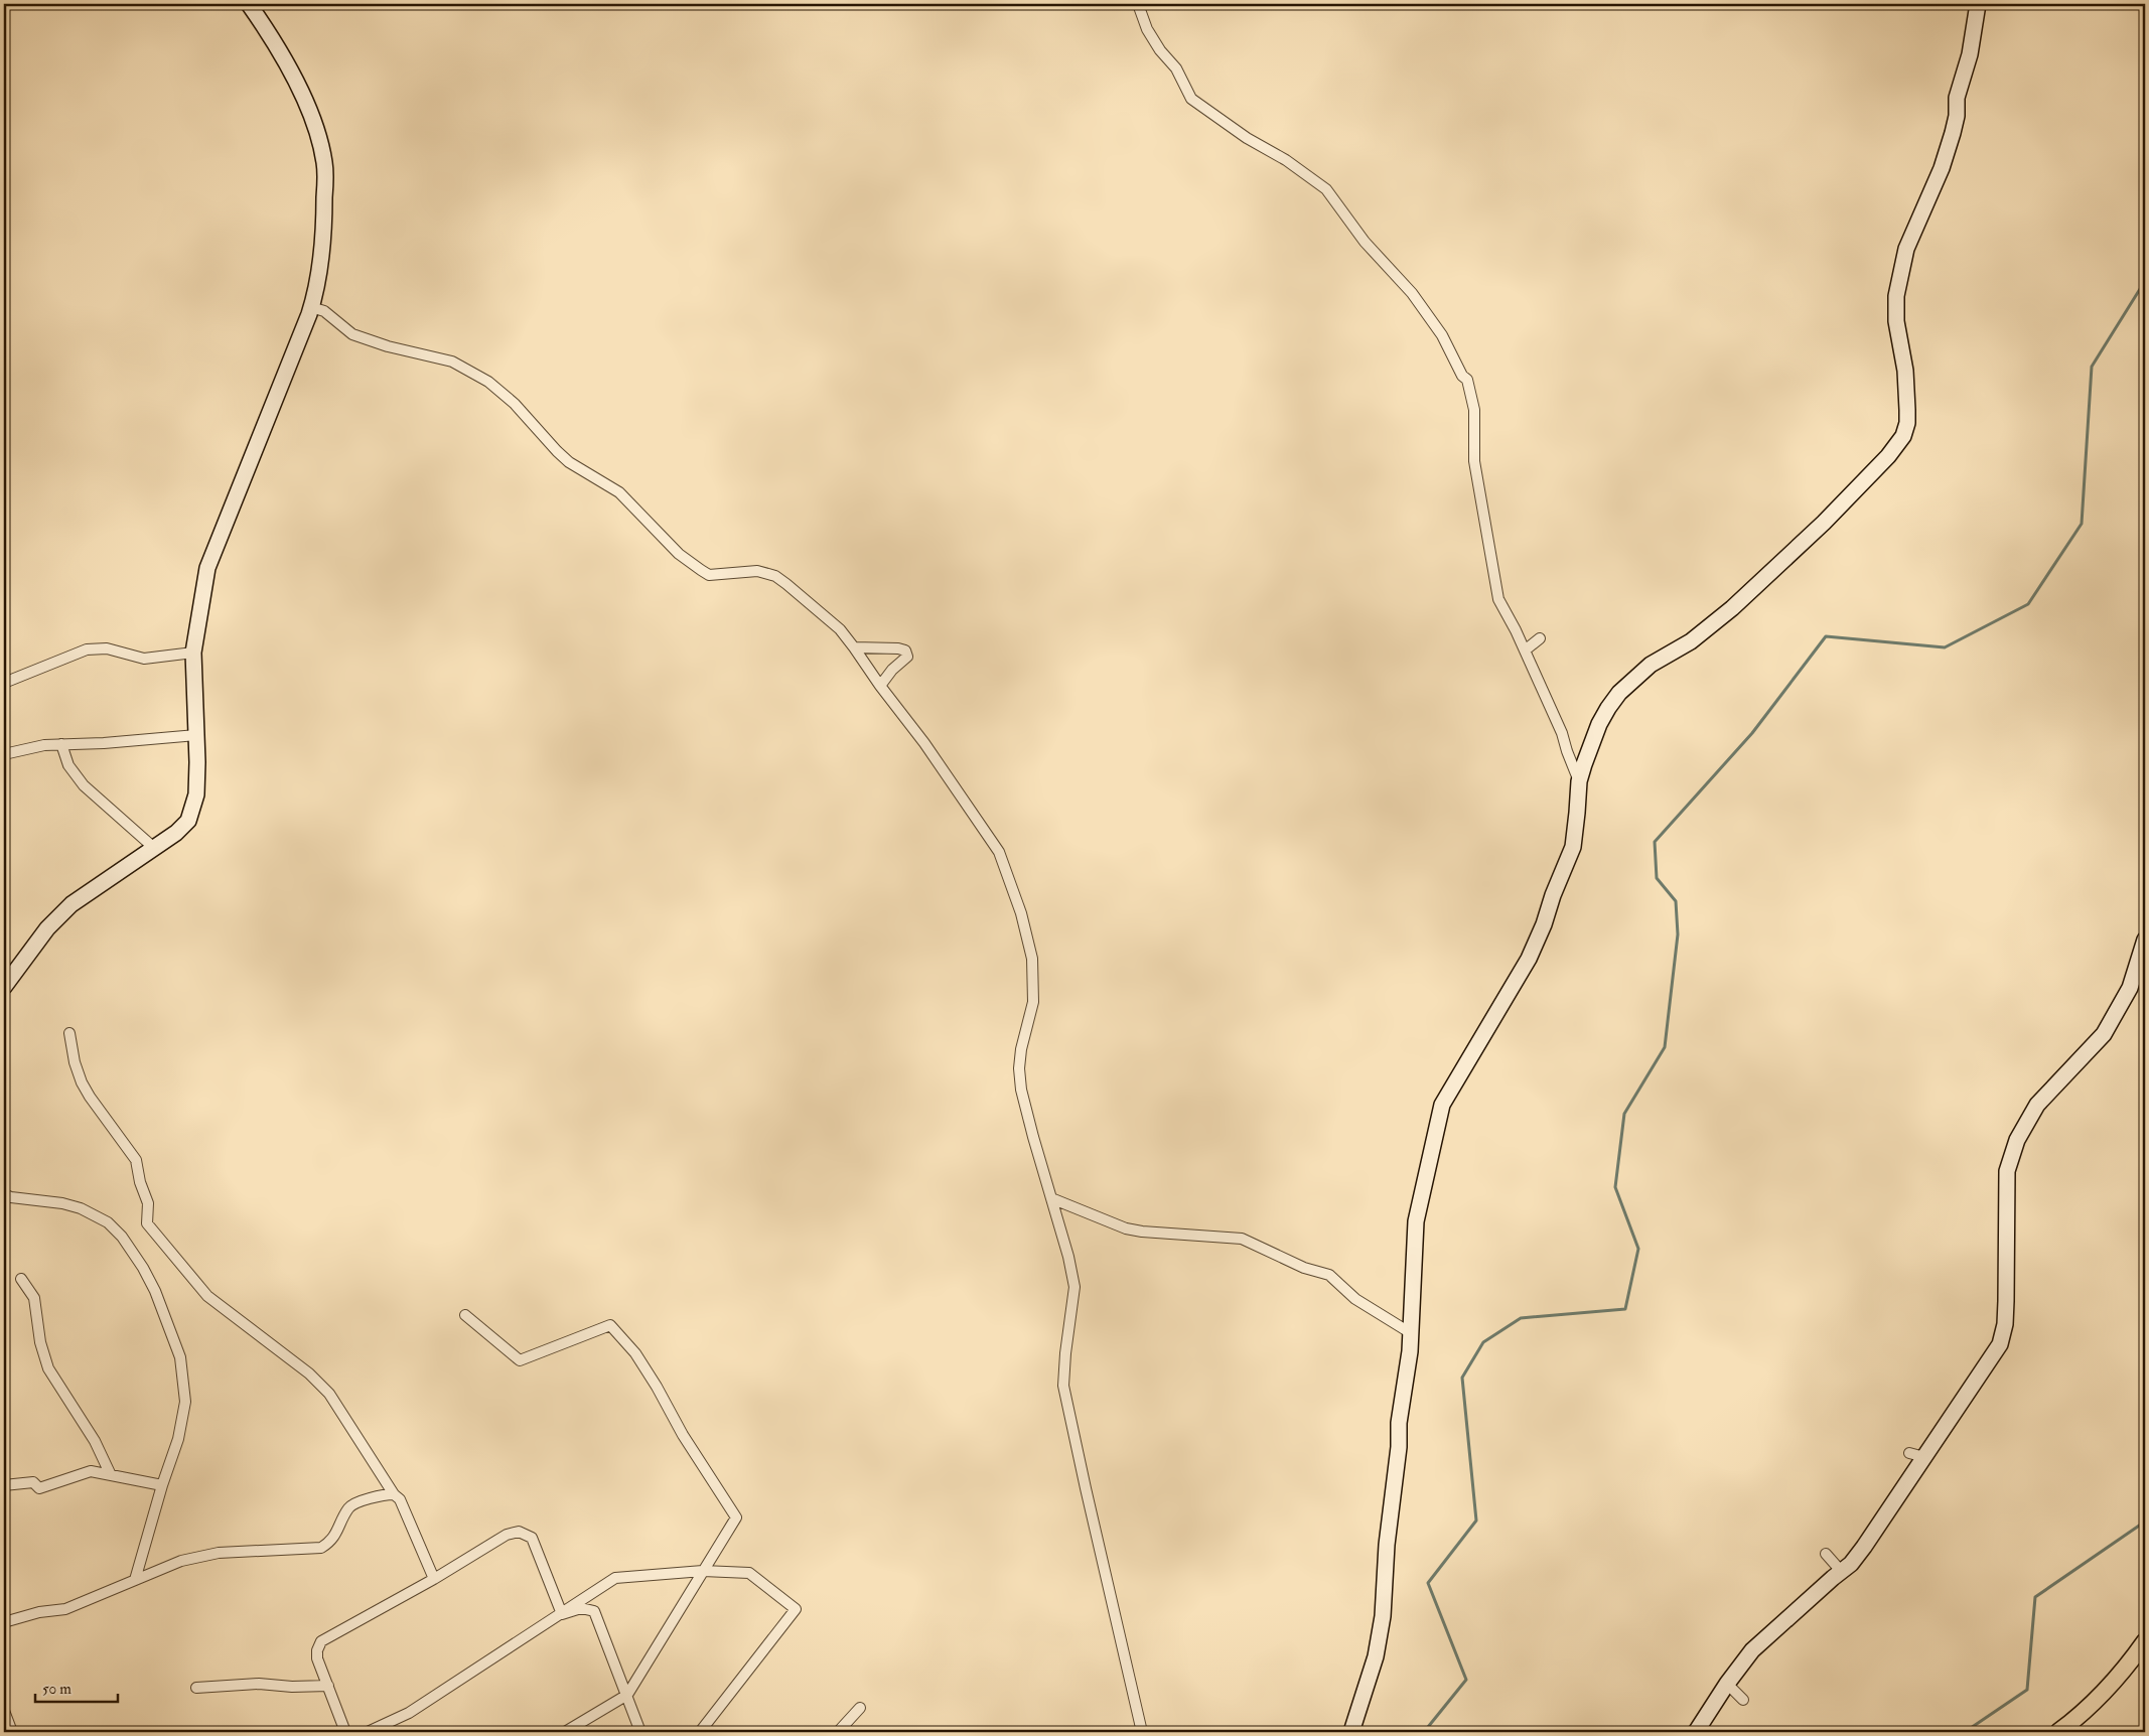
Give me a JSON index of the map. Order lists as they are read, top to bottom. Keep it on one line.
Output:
{"scale_bar":"50 m"}
